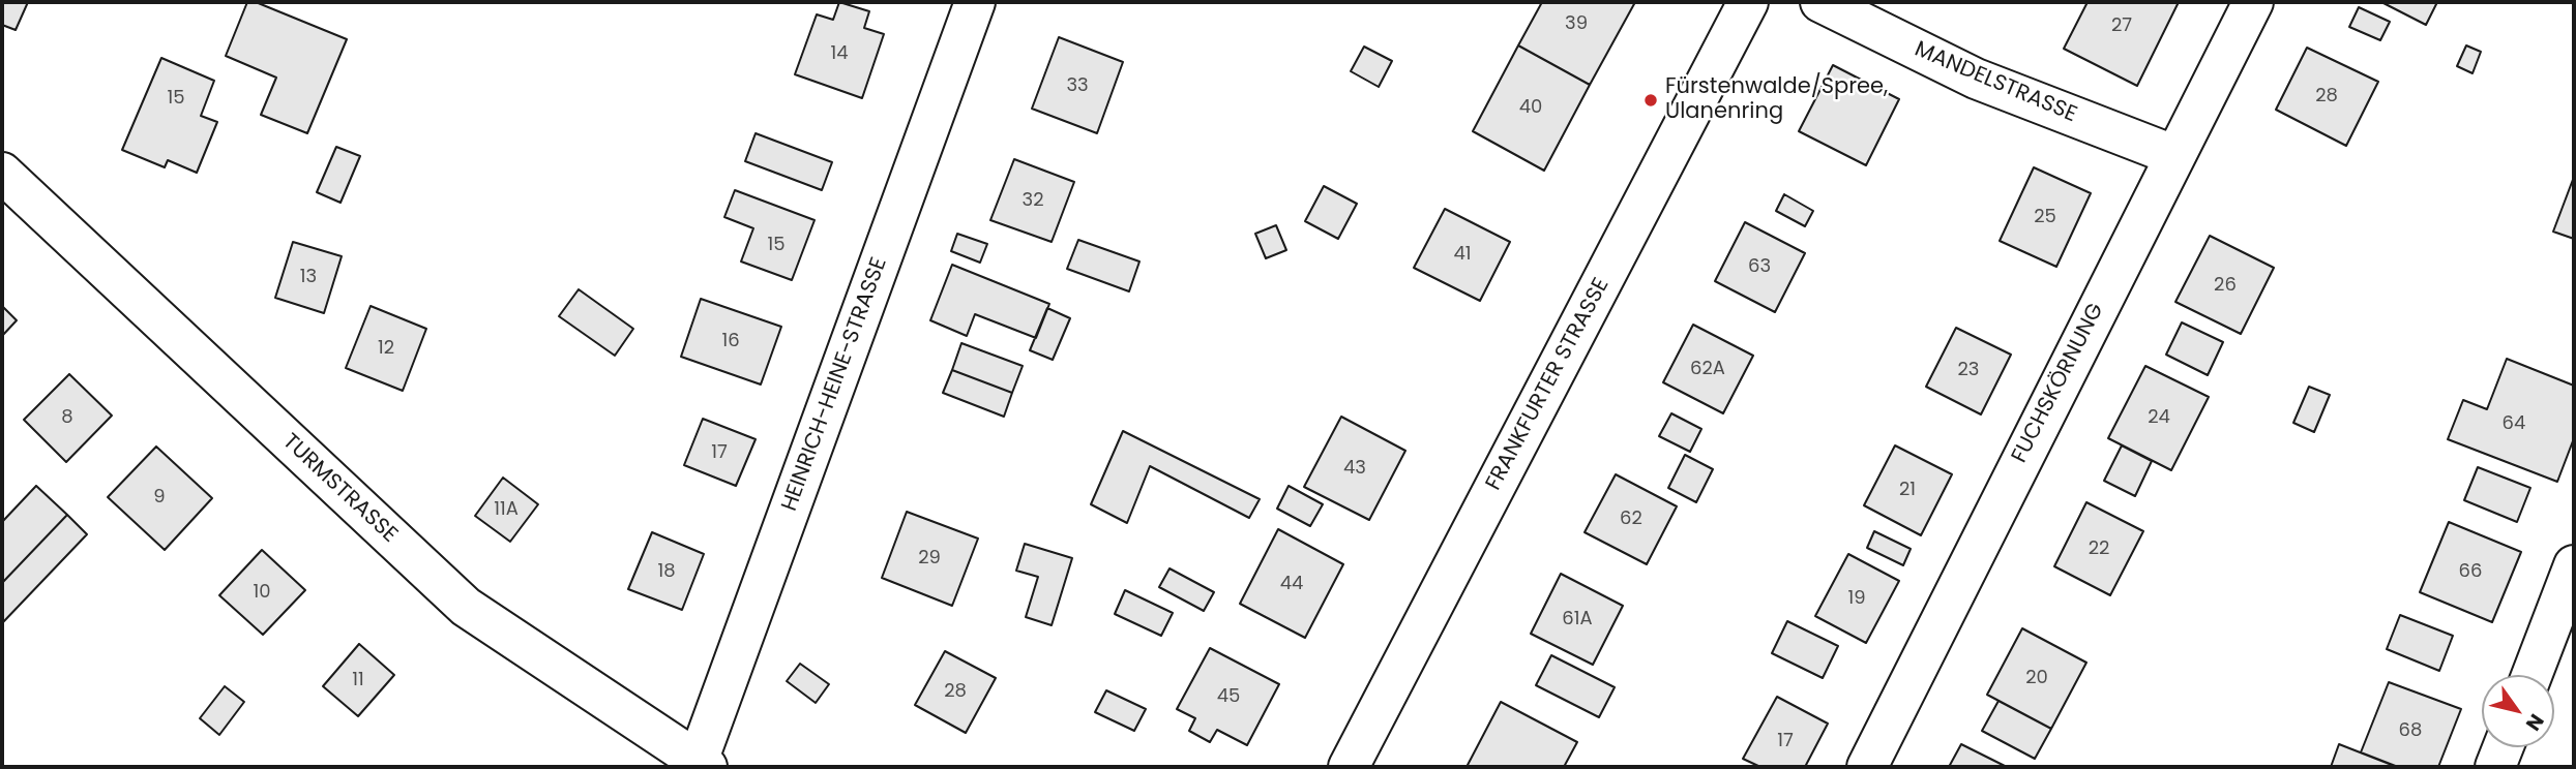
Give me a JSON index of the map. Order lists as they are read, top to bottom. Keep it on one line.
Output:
{"streets":{"street":["MANDELSTRASSE","FUCHSKÖRNUNG","HEINRICH-HEINE-STRASSE","FRANKFURTER STRASSE","TURMSTRASSE"]},"crossings":[["MANDELSTRASSE","FUCHSKÖRNUNG"],["HEINRICH-HEINE-STRASSE","TURMSTRASSE"]],"places":["Fürstenwalde/Spree, Ulanenring"],"house_numbers":["39","27","14","33","28","15","40","32","25","15","41","63","13","26","16","12","62A","23","8","24","64","17","43","21","9","11A","62","22","29","18","66","44","10","19","61A","20","11","28","45","68","17"],"north":"bottom right"}
